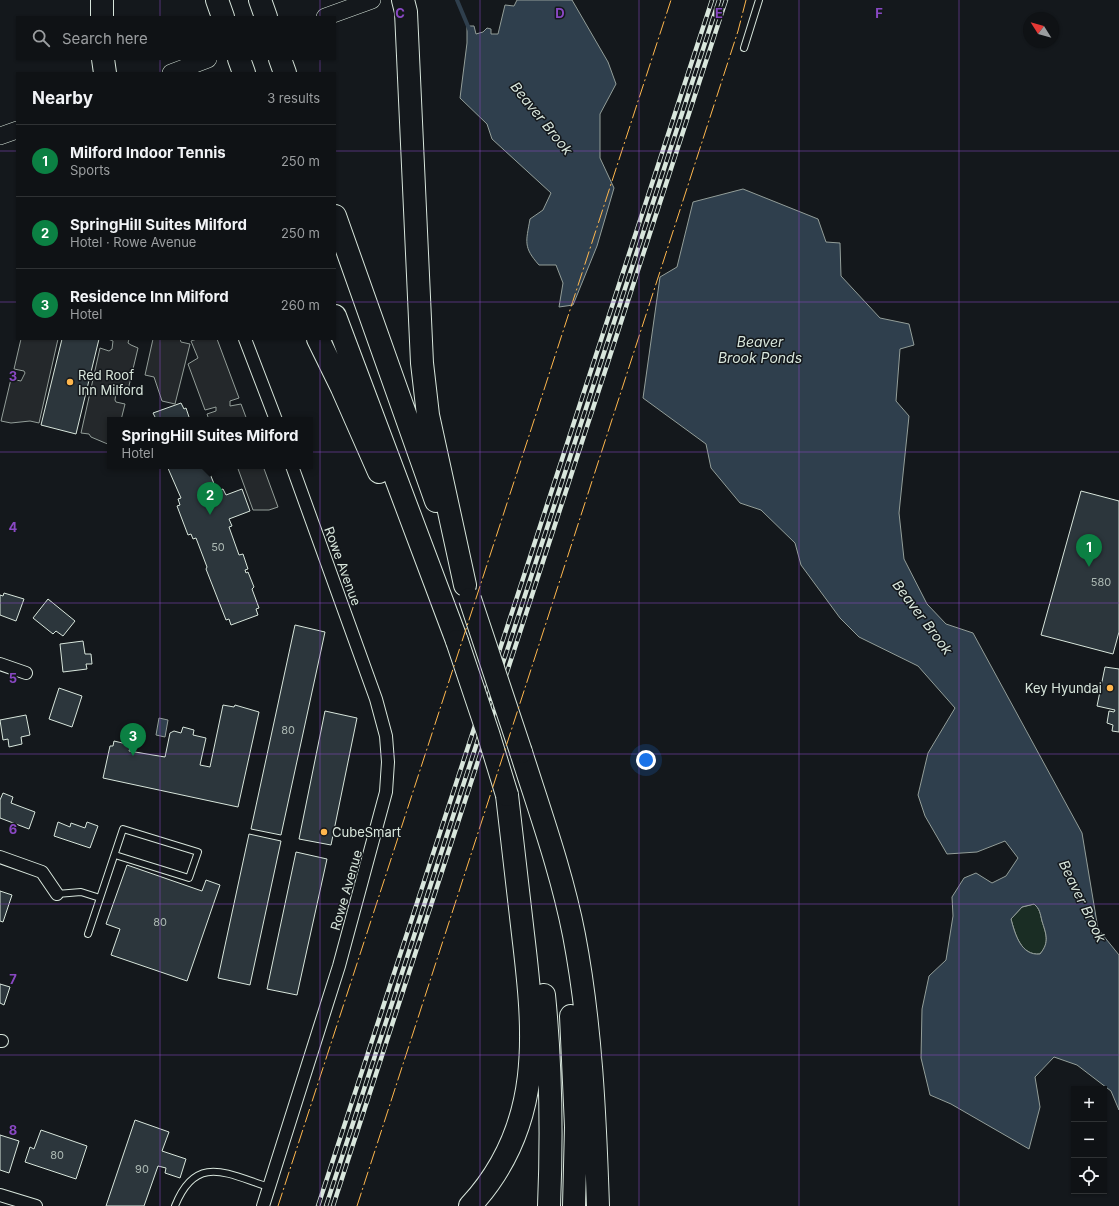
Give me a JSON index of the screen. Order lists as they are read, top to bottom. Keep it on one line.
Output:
{"streets":{"street":["Rowe Avenue"]},"water":["Beaver Brook","Beaver Brook Ponds"],"places":["Red Roof Inn Milford","Key Hyundai","CubeSmart"],"house_numbers":["50","580","80","80","80","90"],"north":"top left","page":{"search":"Search here","heading":["Nearby","3 results"],"list":[{"mark":"1","name":"Milford Indoor Tennis","note":"Sports","value":"250 m"},{"mark":"2","name":"SpringHill Suites Milford","note":"Hotel · Rowe Avenue","value":"250 m"},{"mark":"3","name":"Residence Inn Milford","note":"Hotel","value":"260 m"}],"popup":["SpringHill Suites Milford","Hotel"],"pins":["2","1","3"],"map_buttons":["+","−"]},"grid":{"columns":["C","D","E","F"],"rows":["3","4","5","6","7","8"]}}
